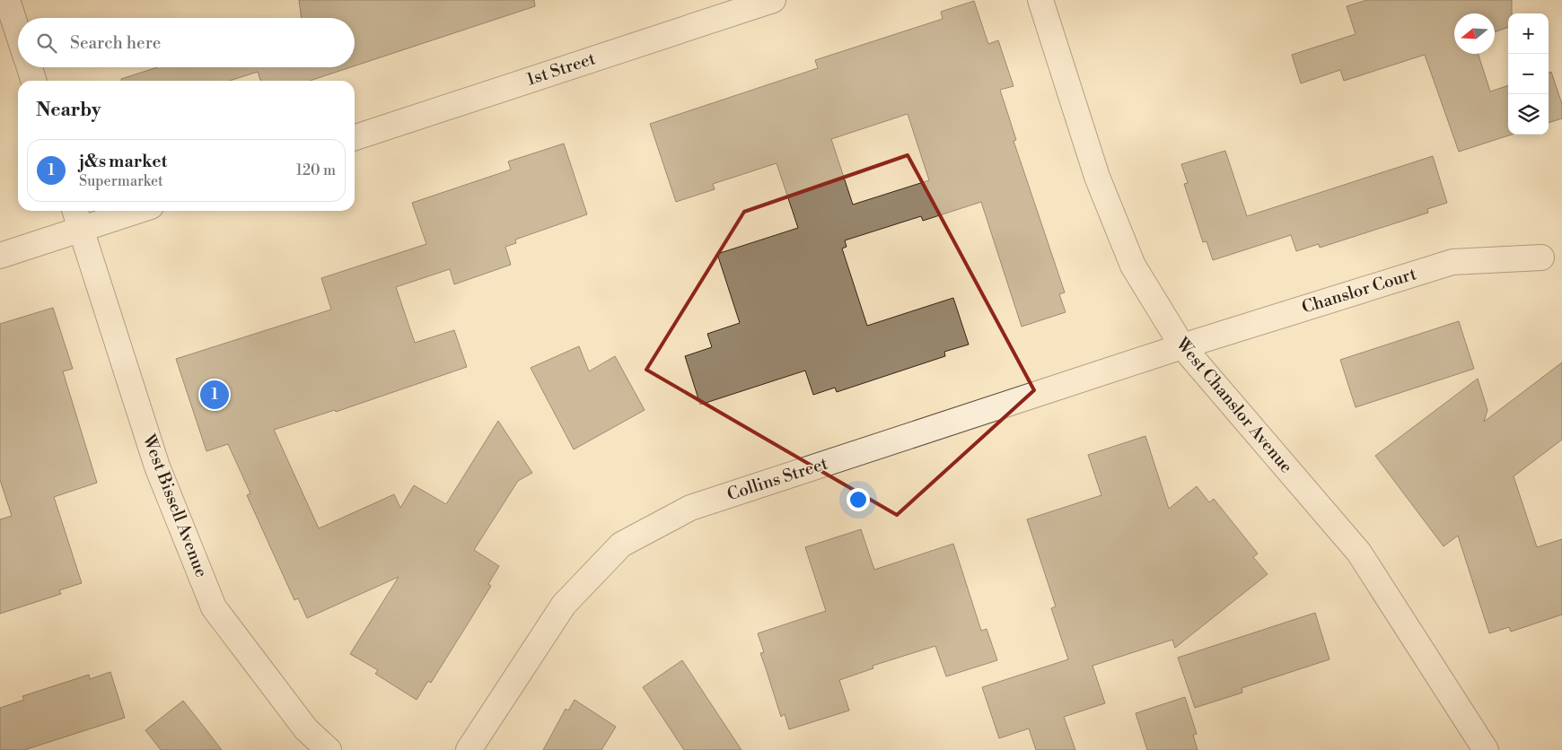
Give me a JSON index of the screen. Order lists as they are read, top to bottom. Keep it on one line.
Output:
{"streets":{"street":["1st Street","Chanslor Court","West Chanslor Avenue","Collins Street","West Bissell Avenue"]},"crossings":[["Chanslor Court","West Chanslor Avenue"],["Chanslor Court","Collins Street"],["West Chanslor Avenue","Collins Street"]],"north":"left","page":{"map_buttons":["+","−"],"search":"Search here","heading":"Nearby","list":[{"mark":"1","name":"j&s market","note":"Supermarket","value":"120 m"}],"pins":"1"}}
